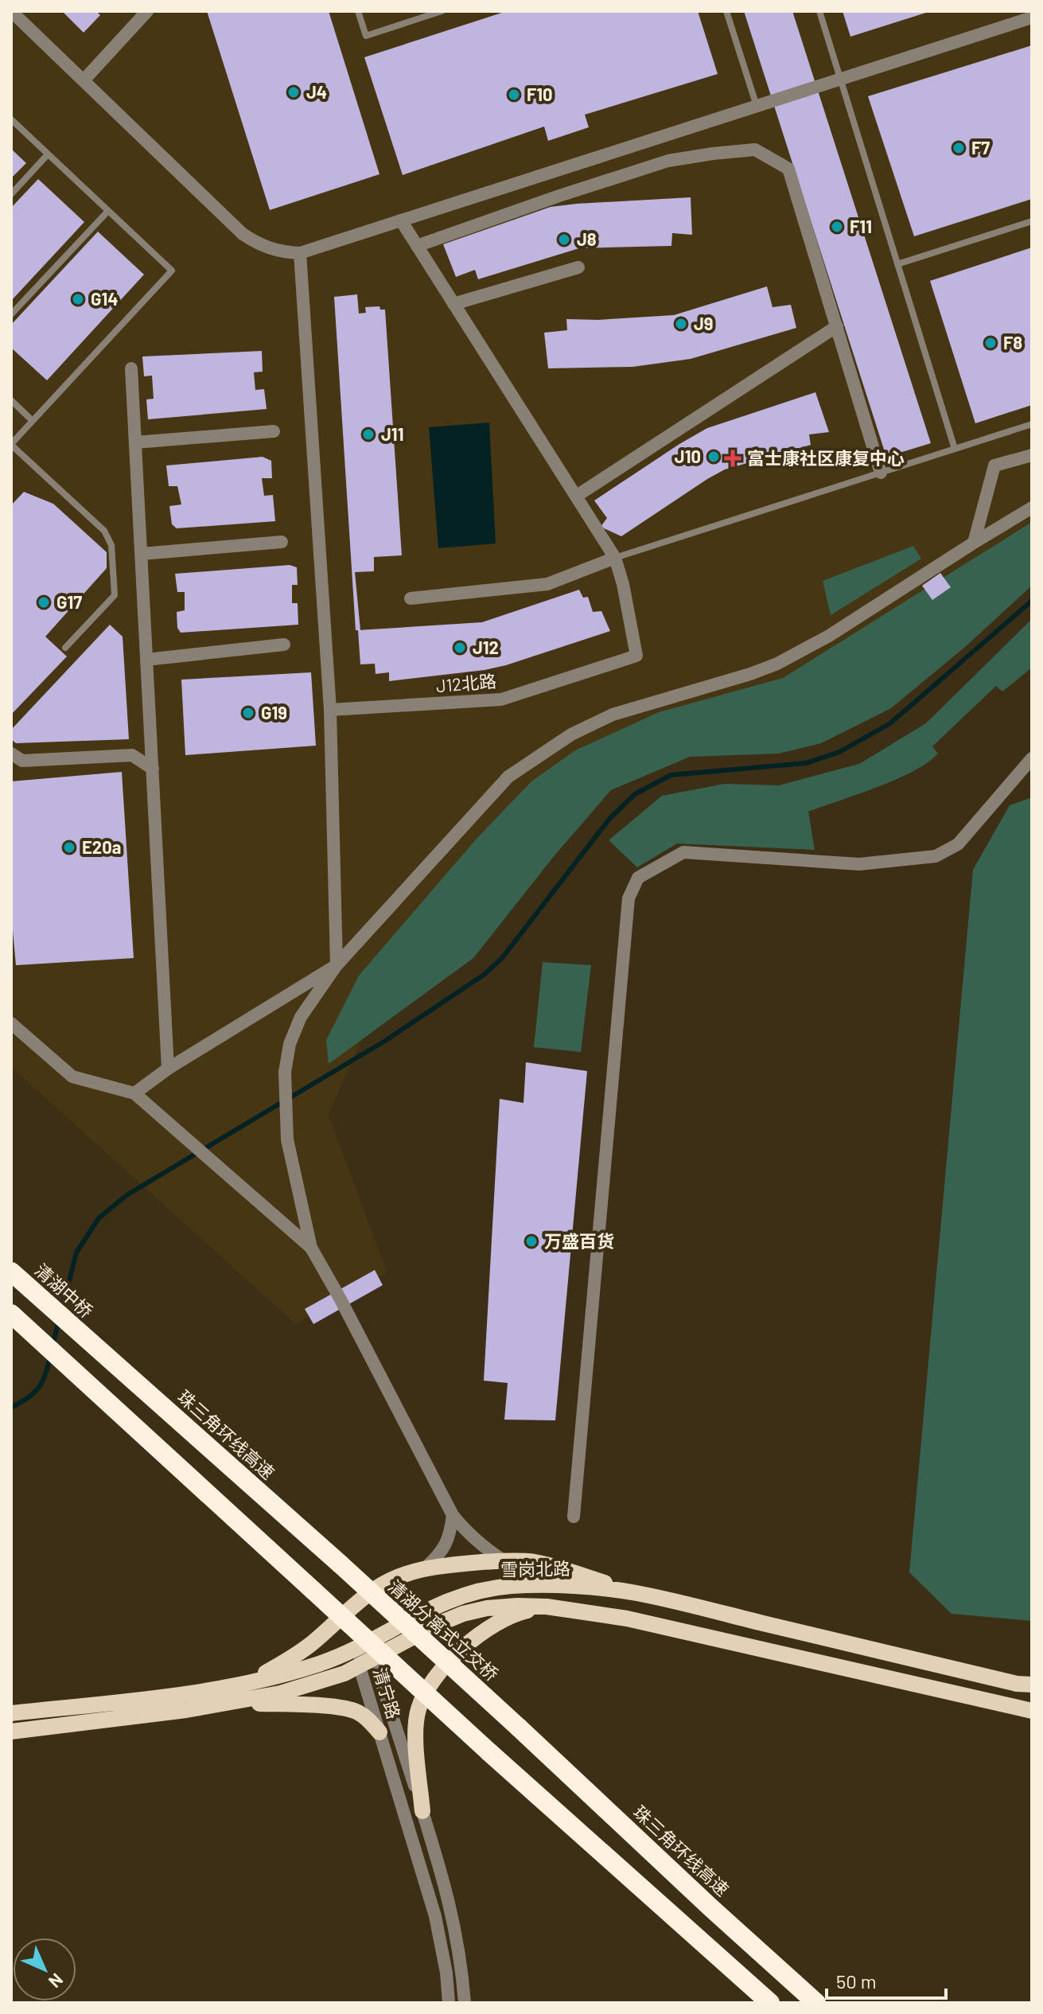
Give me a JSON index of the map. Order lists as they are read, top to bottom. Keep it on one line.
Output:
{"streets":{"highway":["清湖中桥","珠三角环线高速","清湖分离式立交桥"],"main road":["雪岗北路"],"street":["J12北路","清宁路"]},"crossings":[["清湖中桥","珠三角环线高速"],["珠三角环线高速","清湖分离式立交桥"],["雪岗北路","清宁路"]],"places":{"other":["J4","F10","F7","F11","J8","G14","J9","F8","J11","J10","G17","J12","G19","E20a","万盛百货"],"health":["富士康社区康复中心"]},"scale_bar":"50 m","north":"bottom right"}
